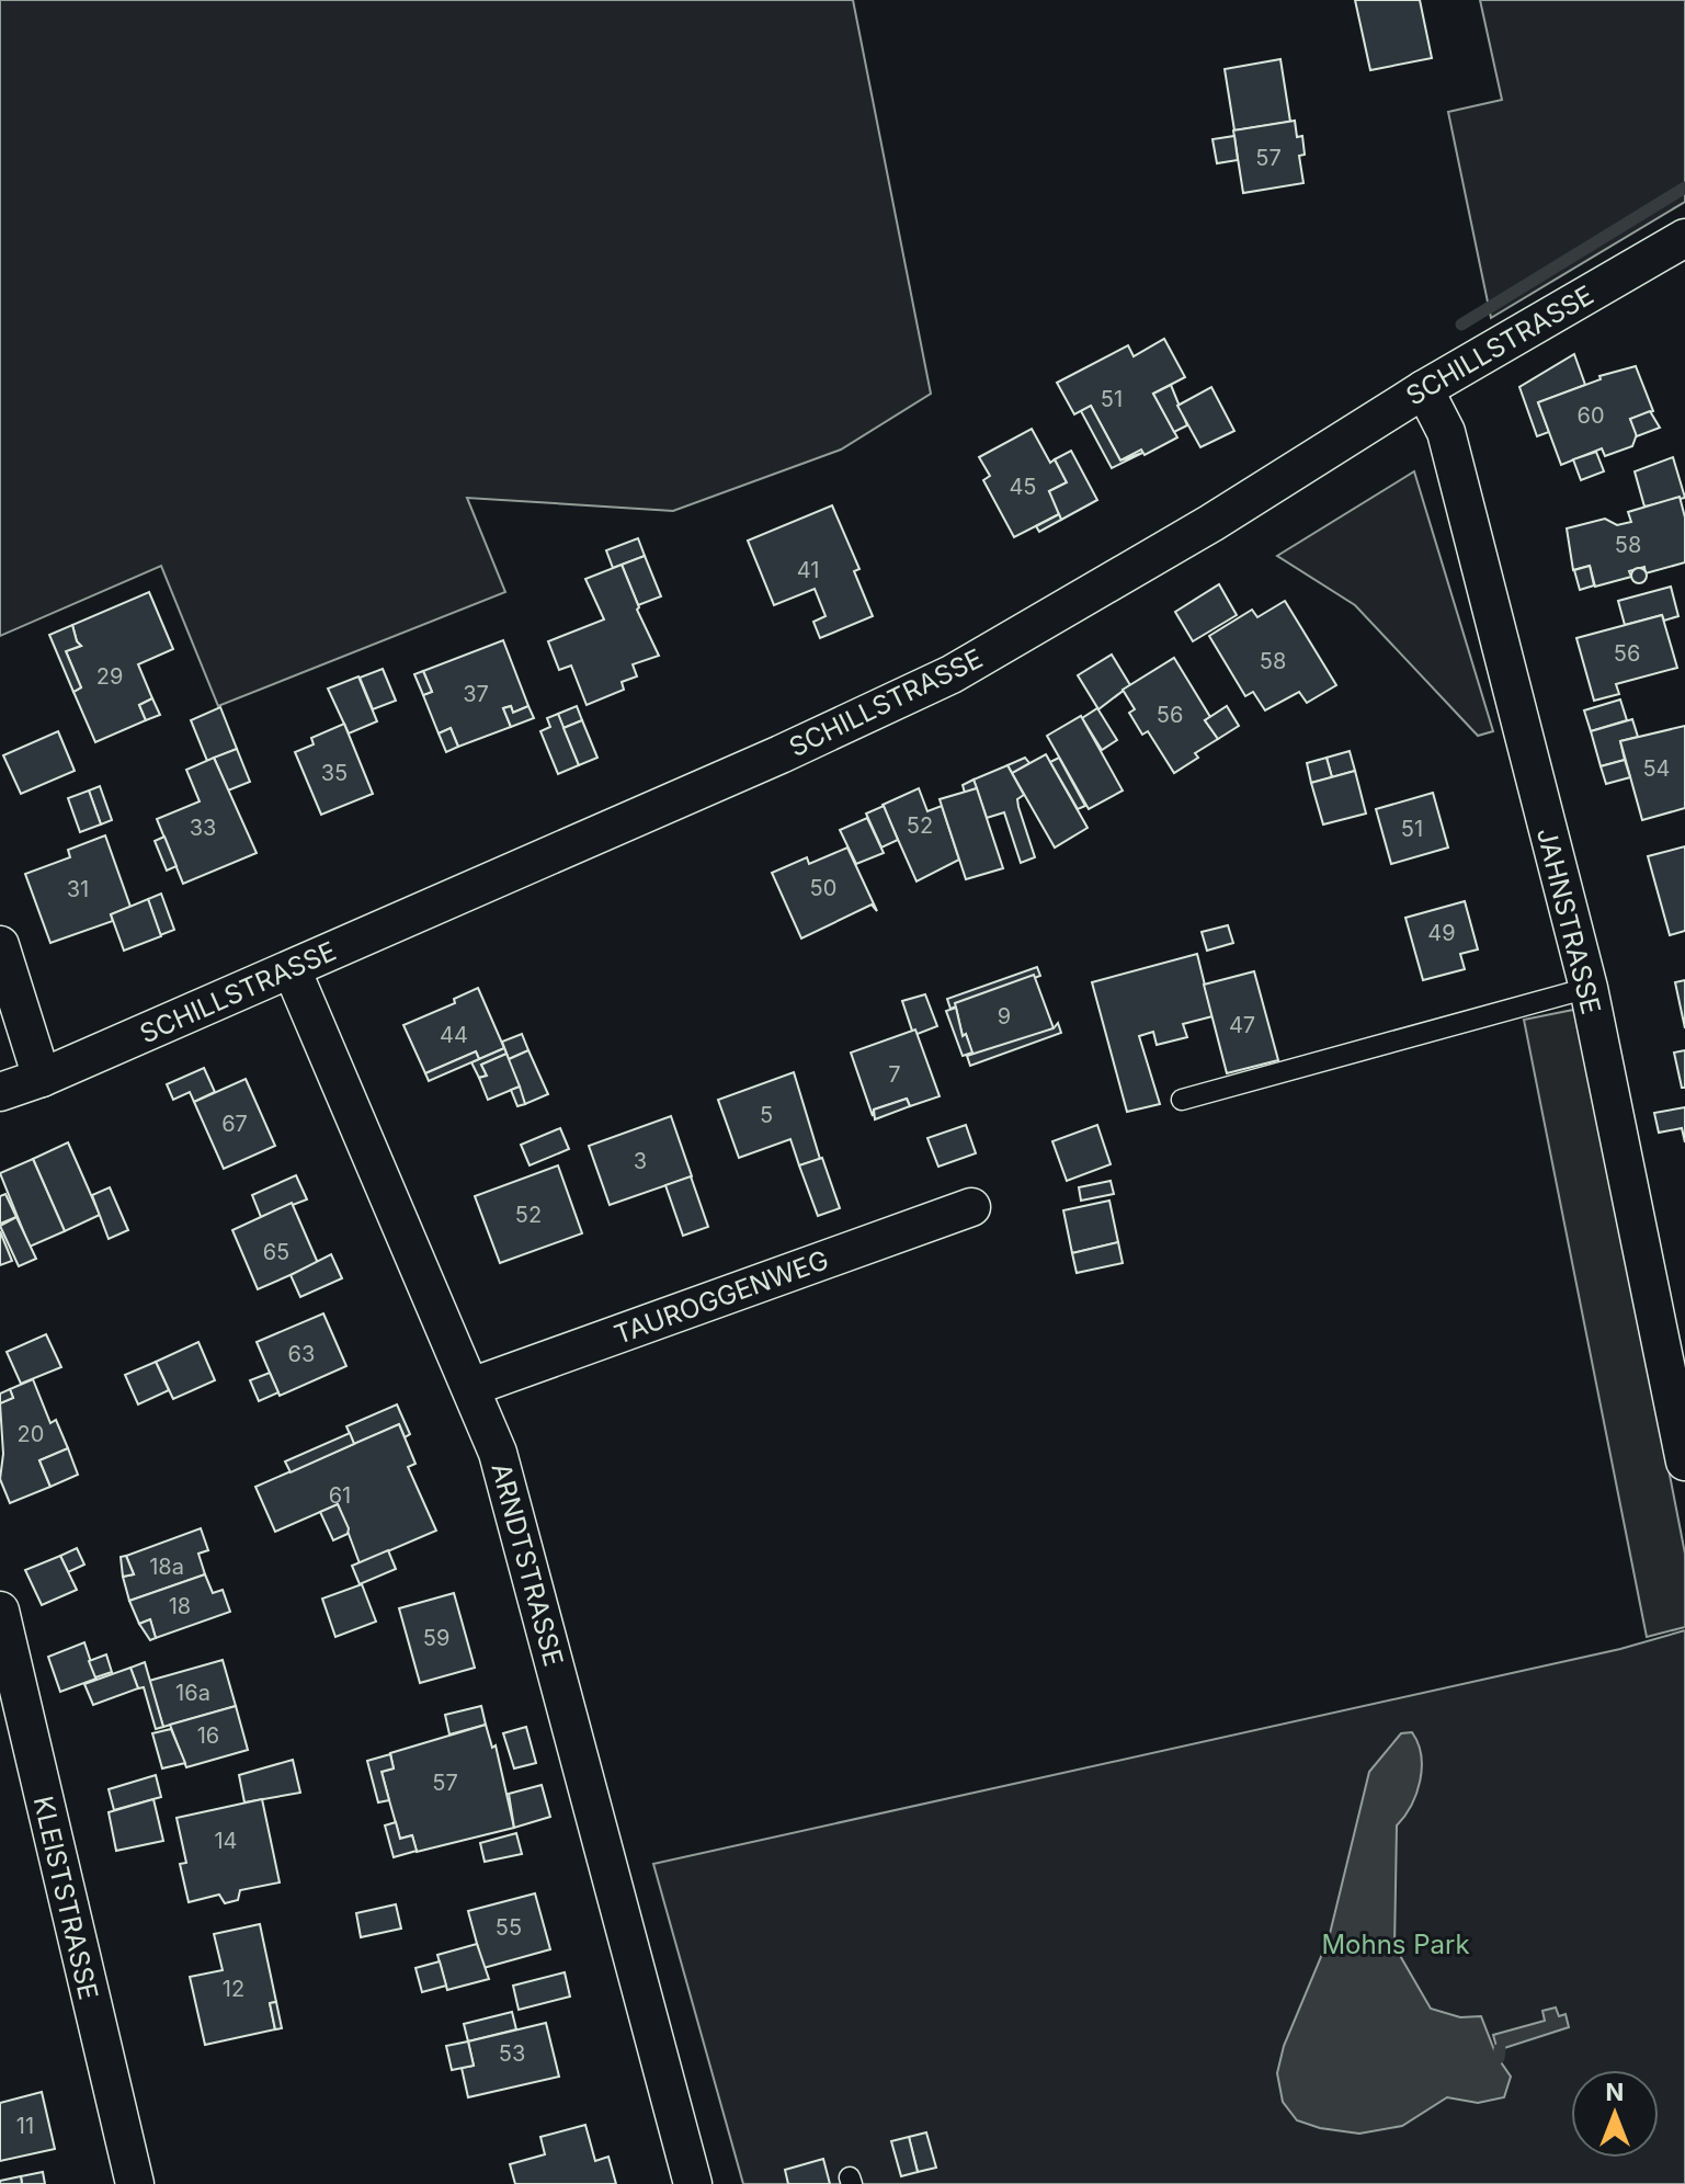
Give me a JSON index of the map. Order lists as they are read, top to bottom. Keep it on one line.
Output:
{"streets":{"street":["SCHILLSTRASSE","JAHNSTRASSE","TAUROGGENWEG","ARNDTSTRASSE","KLEISTSTRASSE"]},"crossings":[["SCHILLSTRASSE","JAHNSTRASSE"],["SCHILLSTRASSE","ARNDTSTRASSE"],["TAUROGGENWEG","ARNDTSTRASSE"]],"parks":["Mohns Park"],"house_numbers":["57","51","60","45","58","41","56","58","29","37","56","54","35","52","33","51","50","31","49","9","47","44","7","5","67","3","52","65","63","20","61","18a","18","59","16a","16","57","14","55","12","53","11"],"north":"top"}
